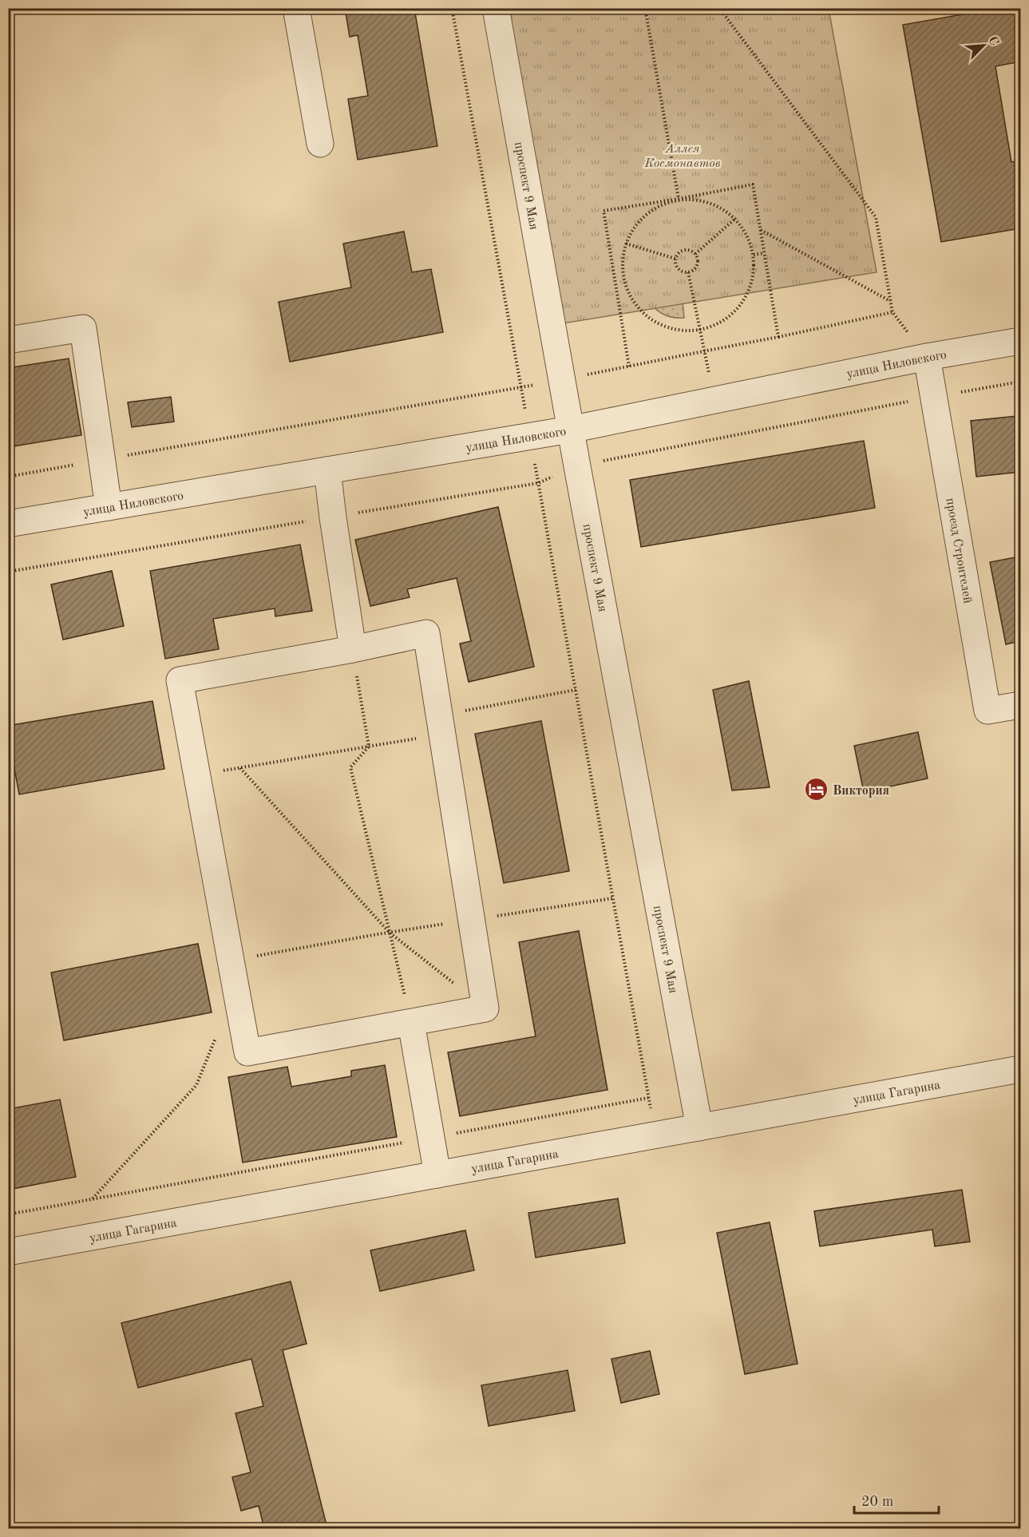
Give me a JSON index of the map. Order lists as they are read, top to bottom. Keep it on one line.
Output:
{"streets":{"street":["проспект 9 Мая","улица Ниловского","проезд Строителей","улица Гагарина"]},"crossings":[["проспект 9 Мая","улица Ниловского"],["проспект 9 Мая","улица Гагарина"],["улица Ниловского","проезд Строителей"]],"parks":["Аллея Космонавтов"],"places":{"hotel":["Виктория"]},"scale_bar":"20 m","north":"top right"}
